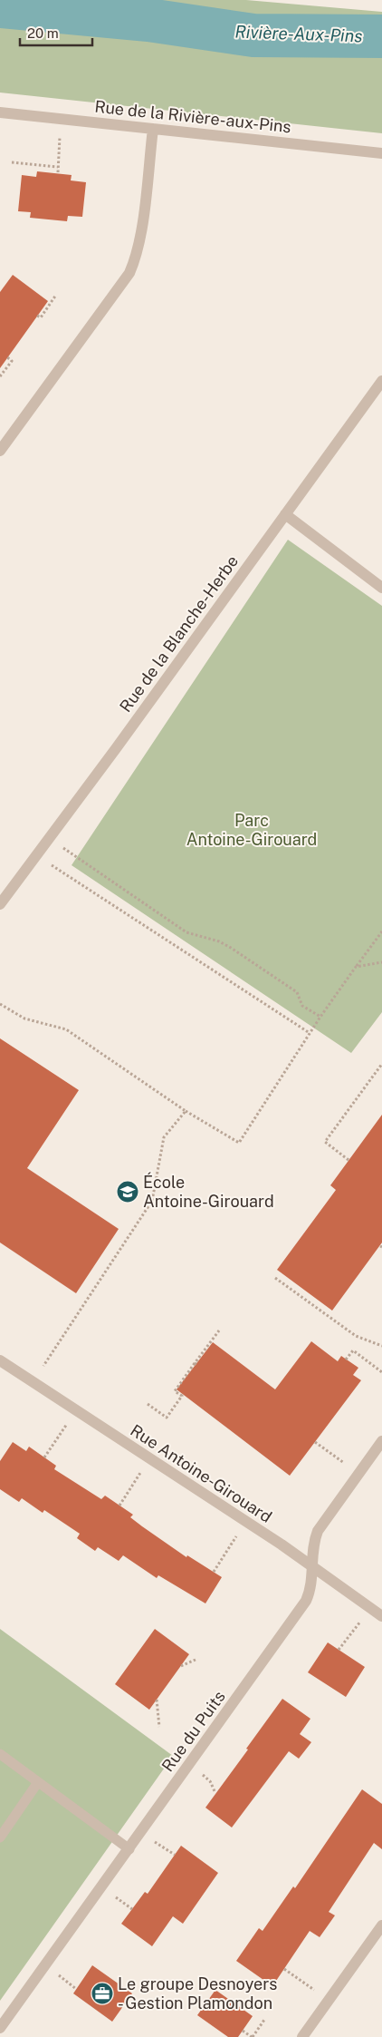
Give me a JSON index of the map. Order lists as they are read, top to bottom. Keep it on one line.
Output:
{"streets":{"street":["Rue de la Rivière-aux-Pins","Rue de la Blanche-Herbe","Rue Antoine-Girouard","Rue du Puits"]},"crossings":[["Rue Antoine-Girouard","Rue du Puits"]],"water":["Rivière-Aux-Pins"],"parks":["Parc Antoine-Girouard"],"places":{"school or university":["École Antoine-Girouard"],"office":["Le groupe Desnoyers - Gestion Plamondon"]},"scale_bar":"20 m"}
